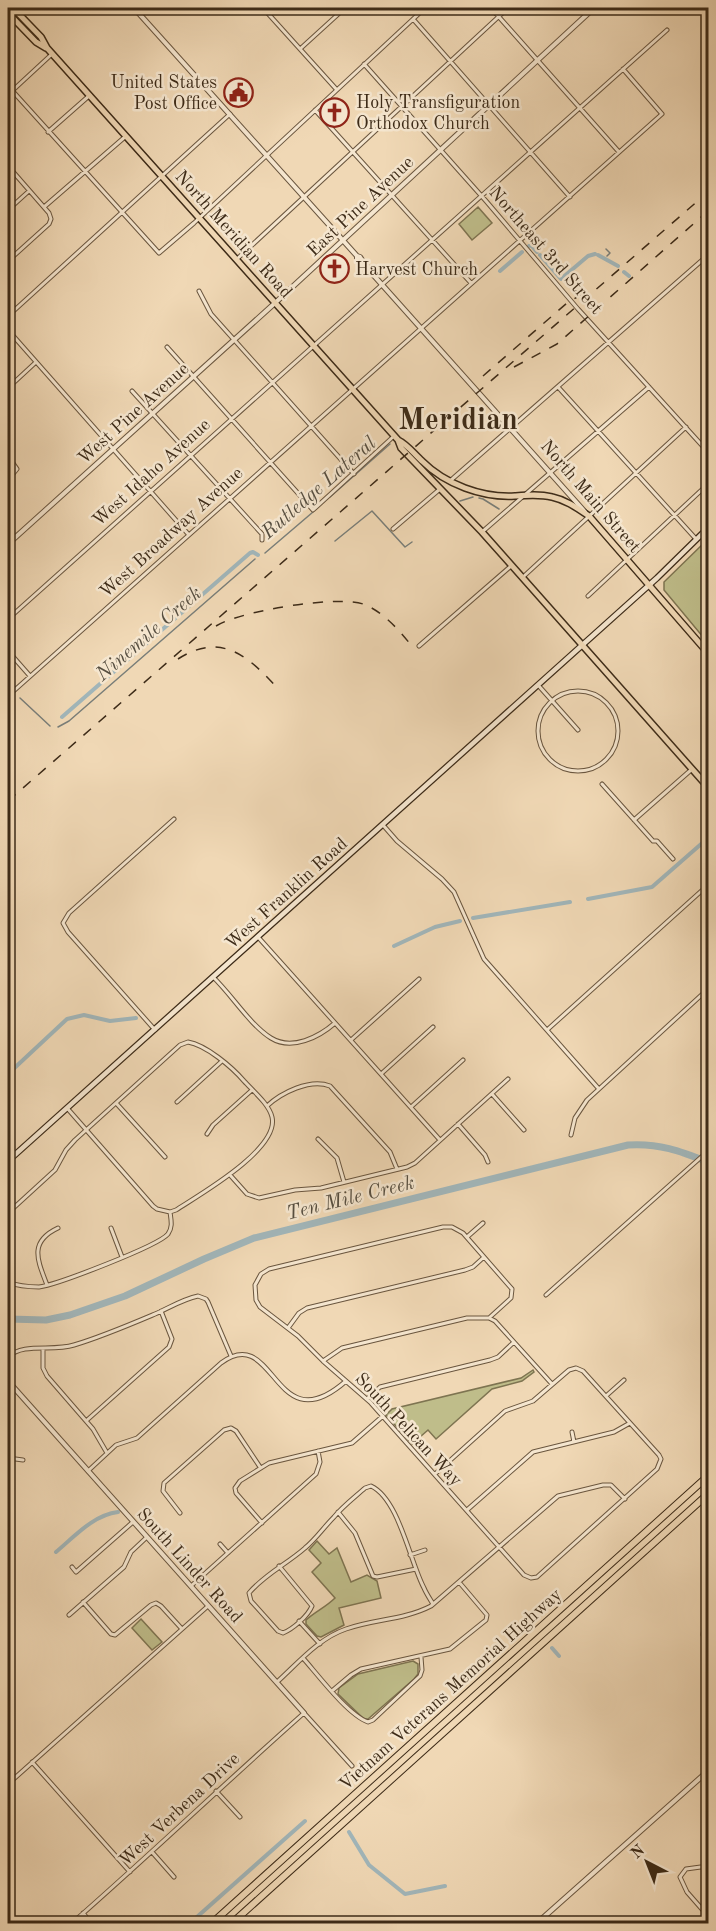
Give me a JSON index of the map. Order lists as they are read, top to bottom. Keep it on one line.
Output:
{"streets":{"highway":["Vietnam Veterans Memorial Highway"],"main road":["North Meridian Road","North Main Street","West Franklin Road"],"street":["East Pine Avenue","Northeast 3rd Street","West Pine Avenue","West Idaho Avenue","West Broadway Avenue","South Pelican Way","South Linder Road","West Verbena Drive"]},"crossings":[["East Pine Avenue","North Meridian Road"],["East Pine Avenue","Northeast 3rd Street"],["East Pine Avenue","West Pine Avenue"],["East Pine Avenue","North Main Street"],["North Meridian Road","West Pine Avenue"],["North Meridian Road","West Idaho Avenue"],["North Meridian Road","North Main Street"],["North Meridian Road","West Broadway Avenue"],["North Meridian Road","West Franklin Road"],["Northeast 3rd Street","West Idaho Avenue"],["Northeast 3rd Street","West Broadway Avenue"],["West Idaho Avenue","North Main Street"],["West Idaho Avenue","West Broadway Avenue"],["North Main Street","West Broadway Avenue"],["North Main Street","West Franklin Road"],["South Linder Road","West Verbena Drive"]],"districts":["Meridian"],"water":["Rutledge Lateral","Ninemile Creek","Ten Mile Creek"],"places":{"public building":["United States Post Office"],"church":["Holy Transfiguration Orthodox Church","Harvest Church"]},"north":"top left"}
